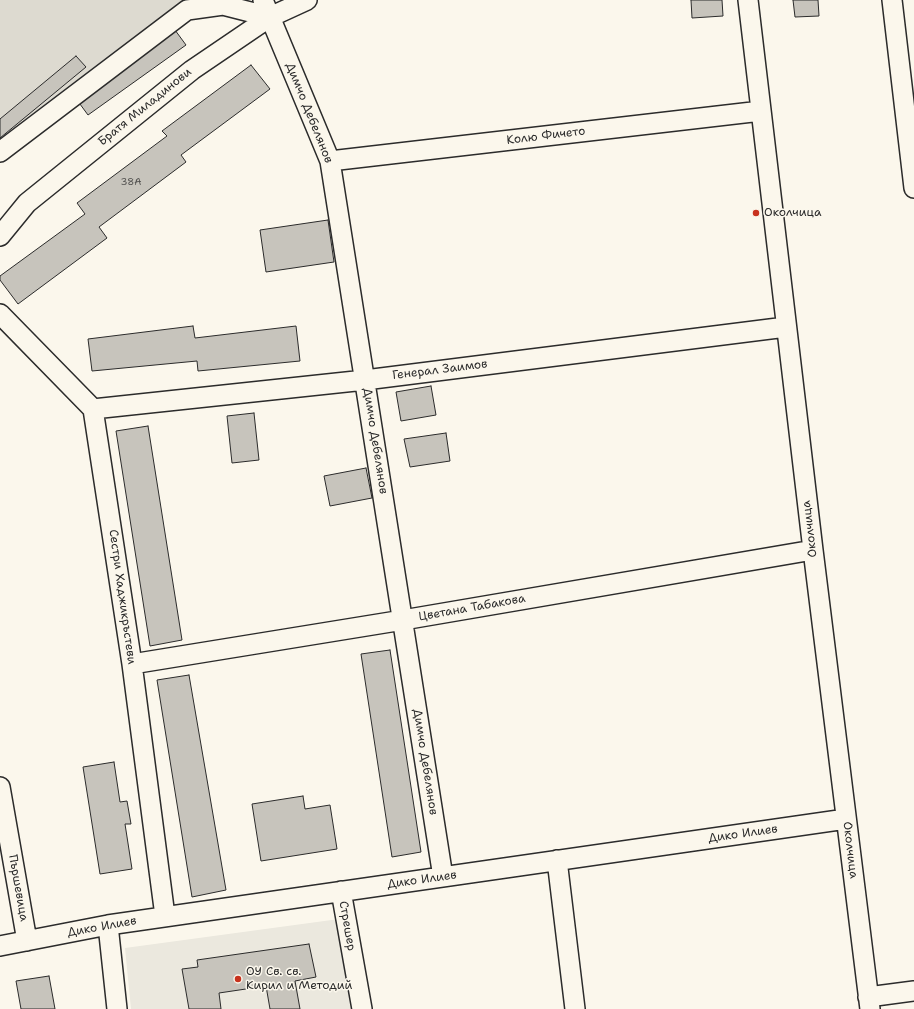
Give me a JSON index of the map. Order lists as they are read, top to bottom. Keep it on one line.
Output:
{"streets":{"street":["Братя Миладинови","Димчо Дебелянов","Колю Фичето","Генерал Заимов","Околчица","Сестри Хаджикръстеви","Цветана Табакова","Дико Илиев","Пършевица","Стрешер"]},"crossings":[["Братя Миладинови","Димчо Дебелянов"],["Димчо Дебелянов","Колю Фичето"],["Димчо Дебелянов","Генерал Заимов"],["Димчо Дебелянов","Цветана Табакова"],["Димчо Дебелянов","Дико Илиев"],["Колю Фичето","Околчица"],["Генерал Заимов","Околчица"],["Генерал Заимов","Сестри Хаджикръстеви"],["Околчица","Цветана Табакова"],["Околчица","Дико Илиев"],["Сестри Хаджикръстеви","Цветана Табакова"],["Сестри Хаджикръстеви","Дико Илиев"],["Дико Илиев","Пършевица"],["Дико Илиев","Стрешер"]],"places":["Околчица","ОУ Св. св. Кирил и Методий"],"house_numbers":["38A"]}
